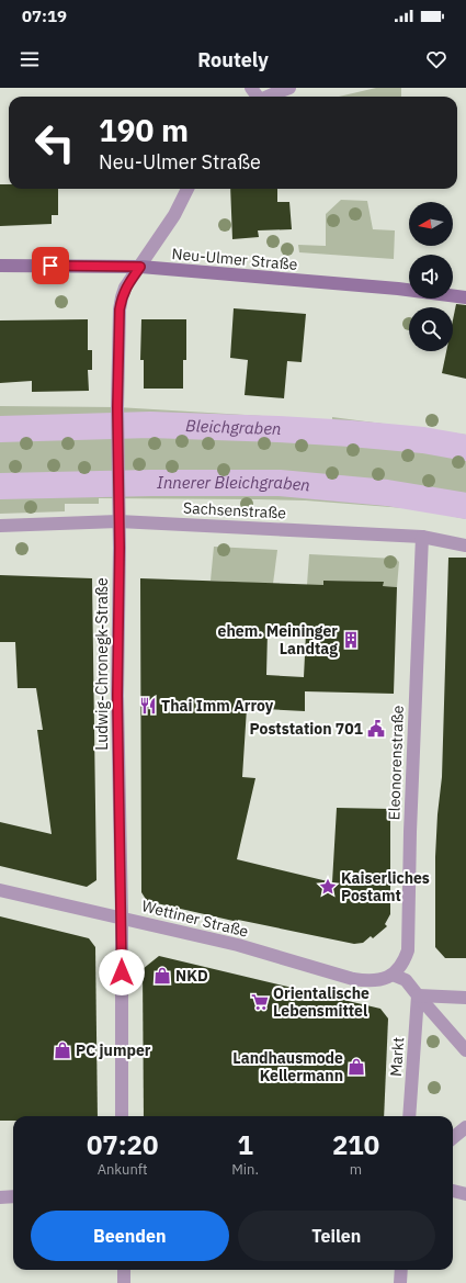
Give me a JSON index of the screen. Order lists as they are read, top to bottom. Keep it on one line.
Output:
{"streets":{"main road":["Neu-Ulmer Straße"],"street":["Sachsenstraße","Ludwig-Chronegk-Straße","Eleonorenstraße","Wettiner Straße","Markt"]},"crossings":[["Neu-Ulmer Straße","Ludwig-Chronegk-Straße"],["Sachsenstraße","Ludwig-Chronegk-Straße"],["Sachsenstraße","Eleonorenstraße"],["Ludwig-Chronegk-Straße","Wettiner Straße"],["Eleonorenstraße","Wettiner Straße"],["Wettiner Straße","Markt"]],"water":["Bleichgraben","Innerer Bleichgraben"],"places":{"building":["ehem. Meininger Landtag"],"restaurant":["Thai Imm Arroy"],"public building":["Poststation 701"],"place":["Kaiserliches Postamt"],"shop":["NKD","PC jumper","Landhausmode Kellermann"],"supermarket":["Orientalische Lebensmittel"]},"north":"left","page":{"status":"07:19","header":"Routely","turn":["190 m","Neu-Ulmer Straße"],"eta":["07:20","Ankunft","1","Min.","210","m"],"buttons":["Beenden","Teilen"]}}
